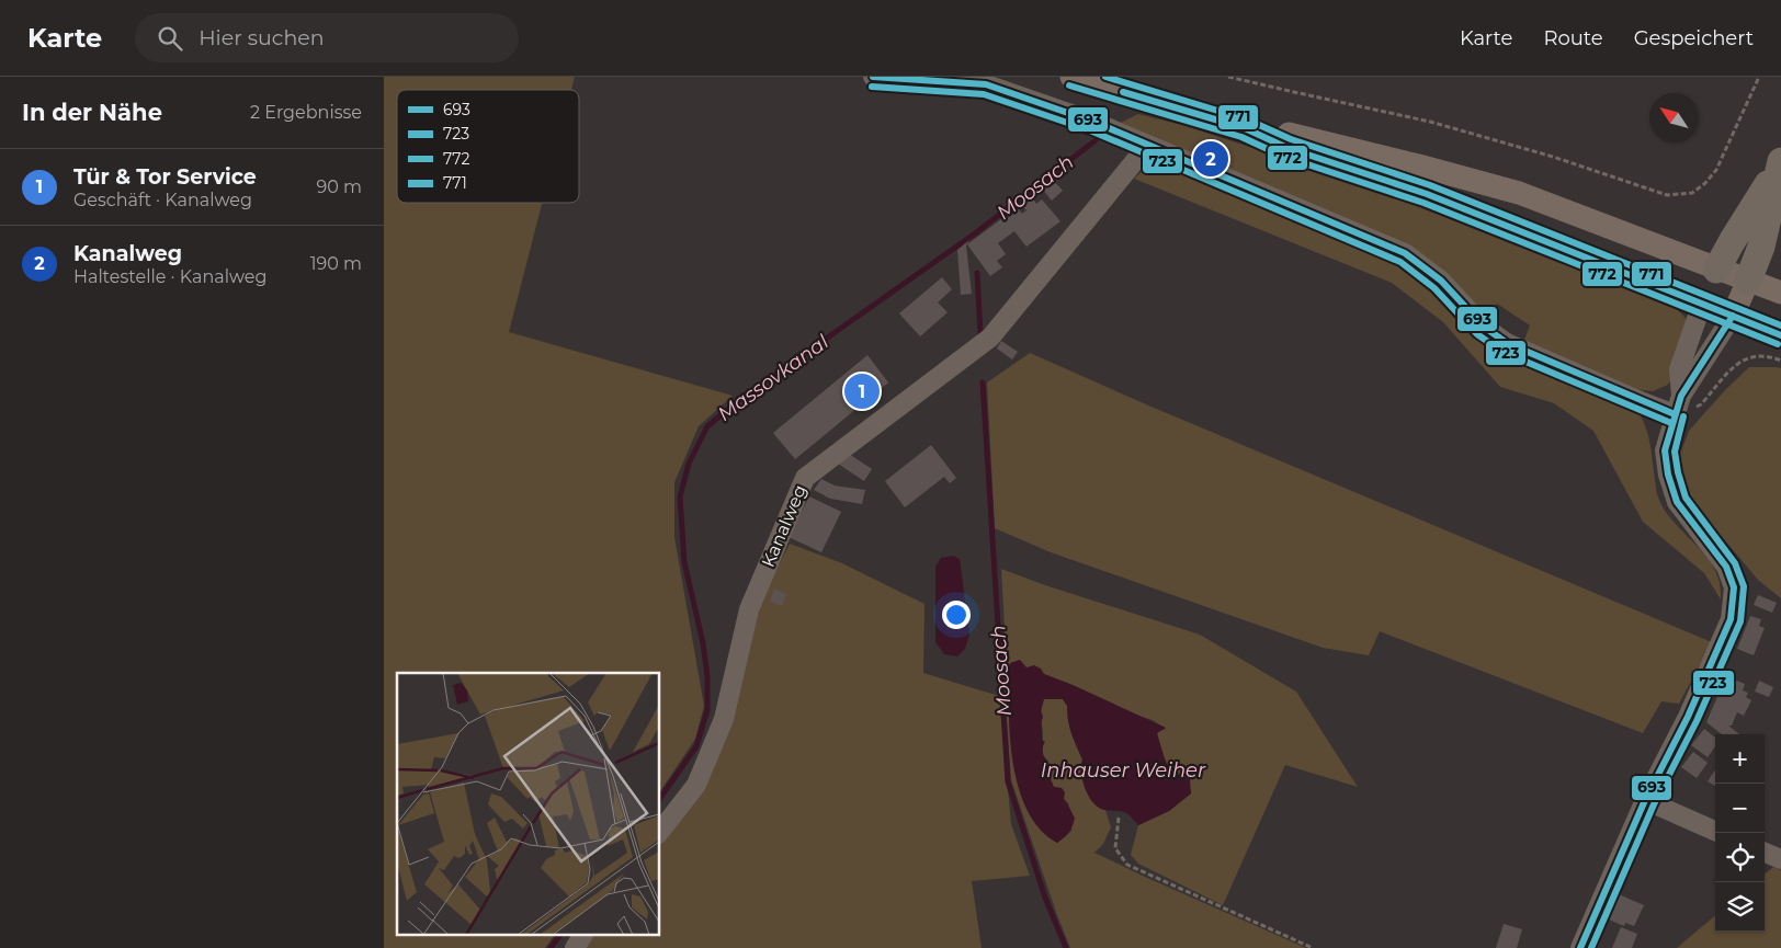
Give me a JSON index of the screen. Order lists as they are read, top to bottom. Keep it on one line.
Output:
{"streets":{"street":["Kanalweg"]},"water":["Moosach","Massovkanal","Inhauser Weiher"],"lines":["transit line 693","transit line 771","transit line 772","transit line 723"],"legend":["693","723","772","771"],"north":"top left","page":{"header":"Karte","search":"Hier suchen","nav":["Karte","Route","Gespeichert"],"heading":["In der Nähe","2 Ergebnisse"],"pins":["2","1"],"list":[{"mark":"1","name":"Tür & Tor Service","note":"Geschäft · Kanalweg","value":"90 m"},{"mark":"2","name":"Kanalweg","note":"Haltestelle · Kanalweg","value":"190 m"}],"map_buttons":["+","−"]}}
